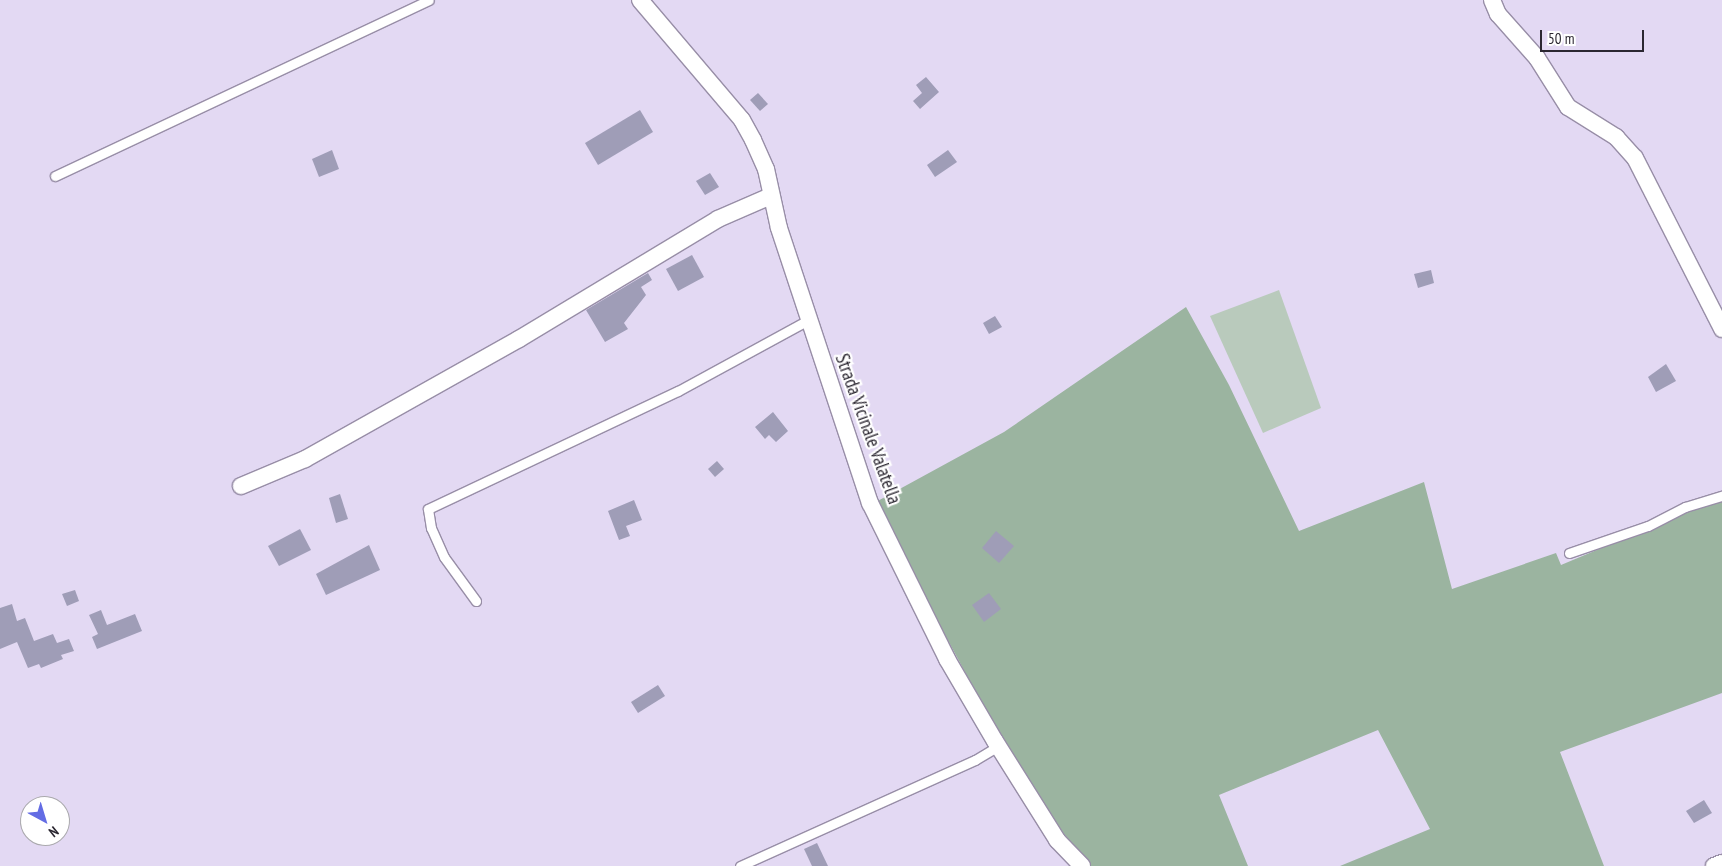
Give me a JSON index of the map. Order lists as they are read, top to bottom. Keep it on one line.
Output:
{"streets":{"street":["Strada Vicinale Valatella"]},"scale_bar":"50 m","north":"bottom right"}
